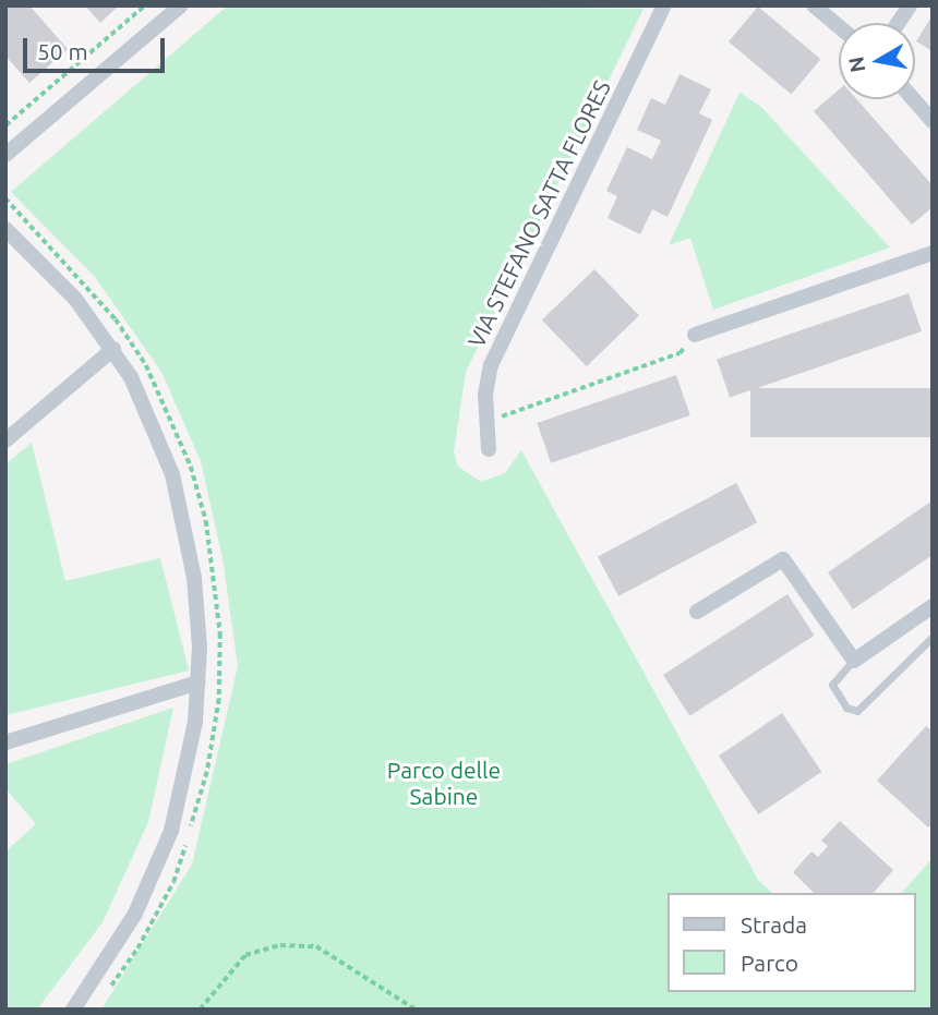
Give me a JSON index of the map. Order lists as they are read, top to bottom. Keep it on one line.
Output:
{"streets":{"street":["VIA STEFANO SATTA FLORES"]},"parks":["Parco delle Sabine"],"legend":["Strada","Parco"],"scale_bar":"50 m","north":"left"}
